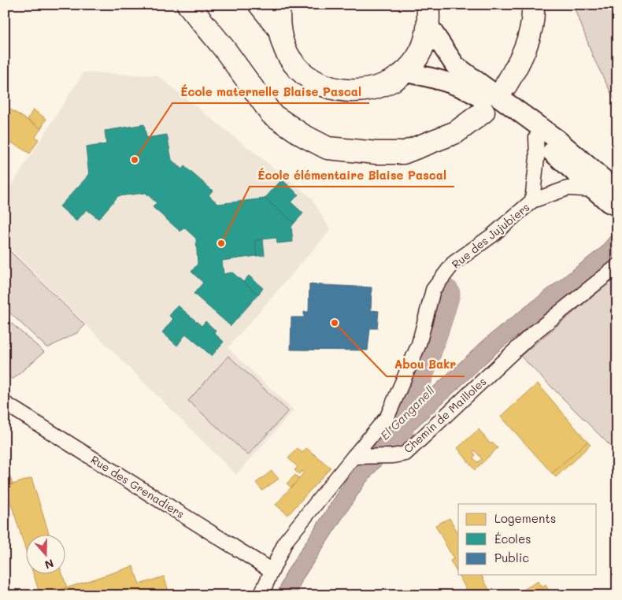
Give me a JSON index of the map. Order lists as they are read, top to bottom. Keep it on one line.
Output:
{"streets":{"street":["Rue des Jujubiers","Chemin de Mailloles","Rue des Grenadiers"]},"crossings":[["Rue des Jujubiers","Chemin de Mailloles"]],"water":["El Ganganell"],"places":["École maternelle Blaise Pascal","École élémentaire Blaise Pascal","Abou Bakr"],"legend":["Logements","Écoles","Public"],"north":"bottom"}
